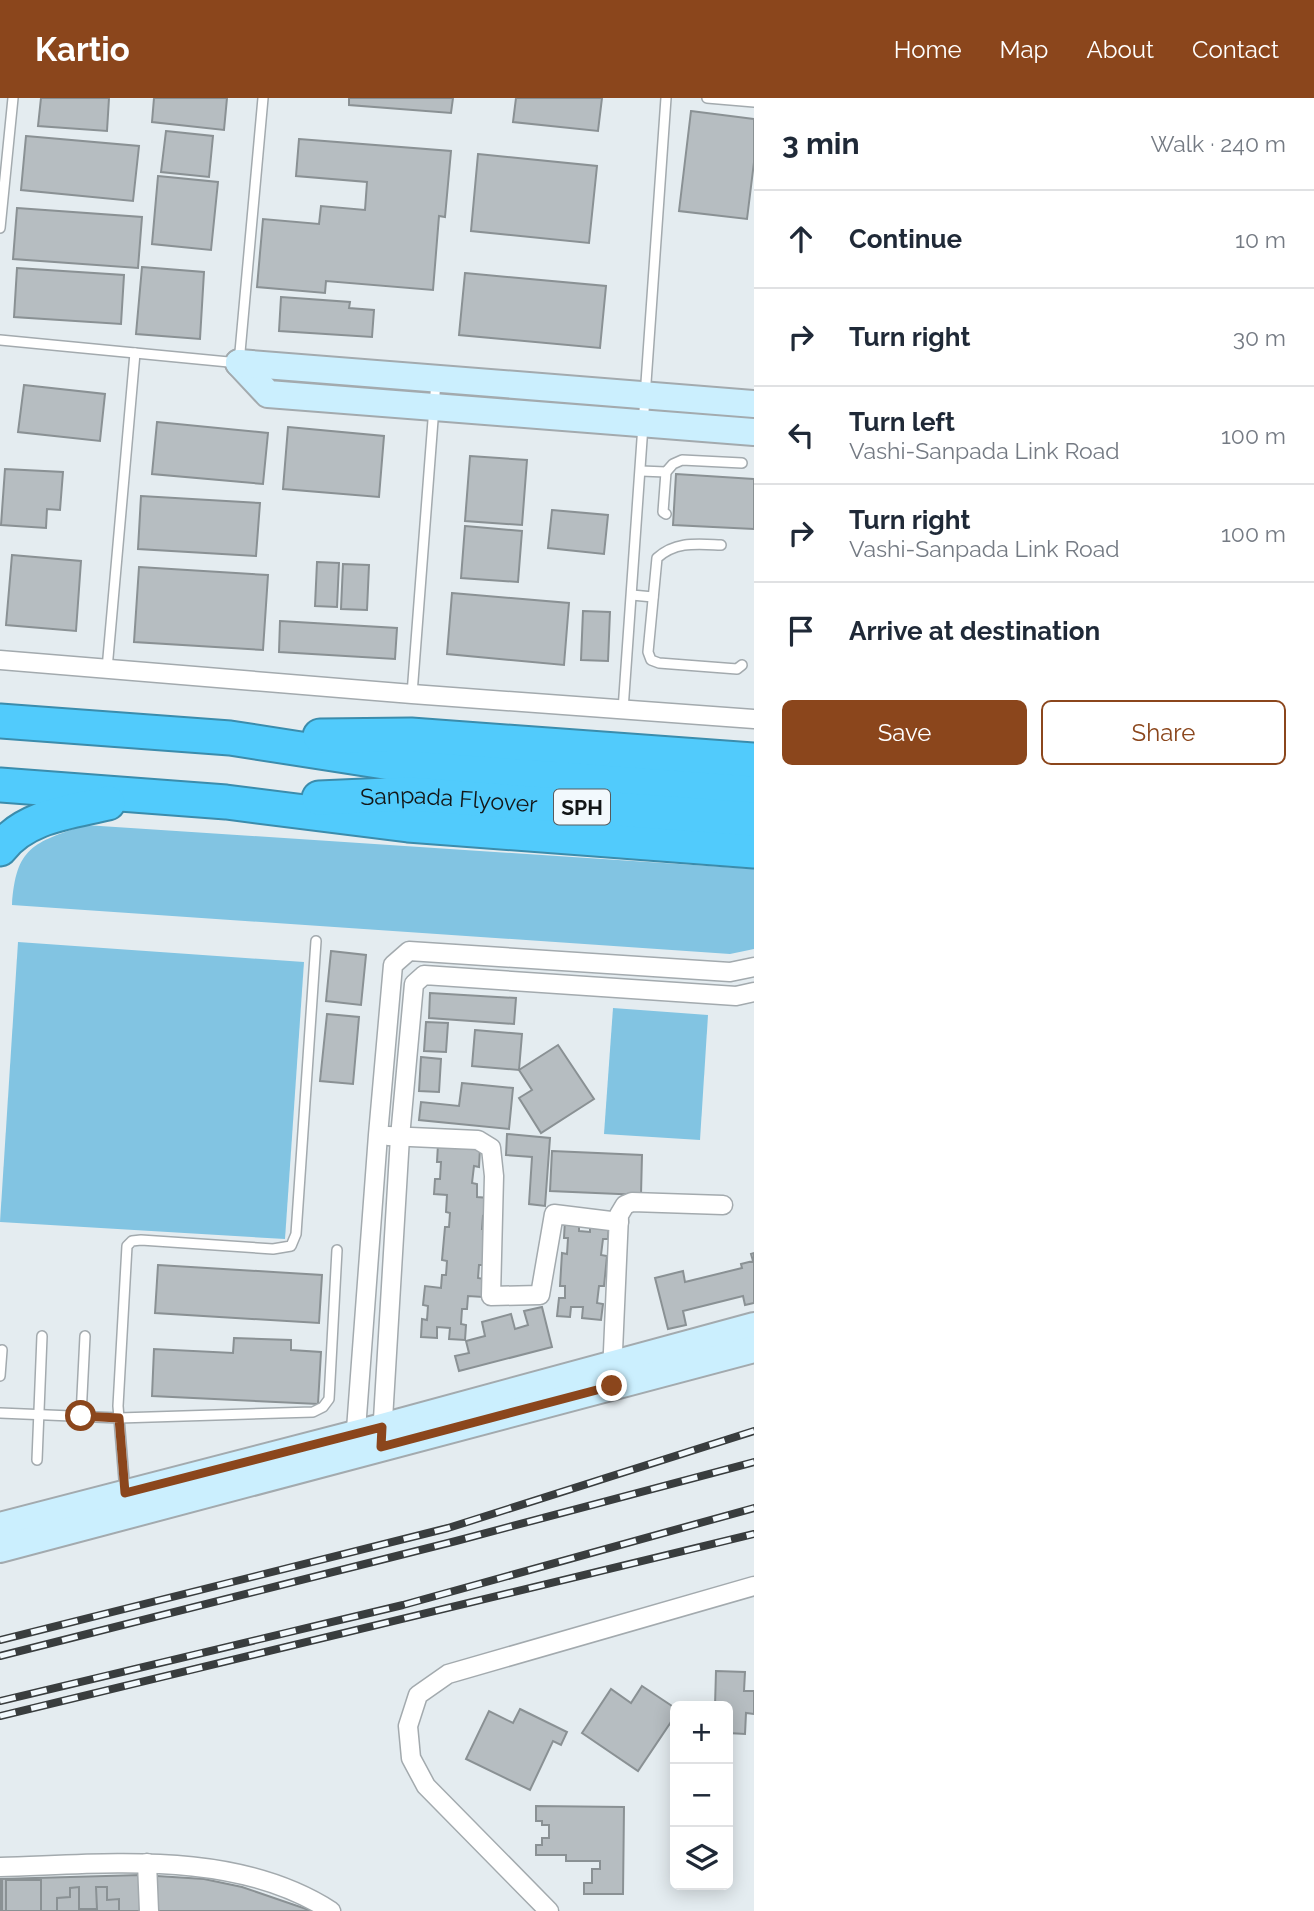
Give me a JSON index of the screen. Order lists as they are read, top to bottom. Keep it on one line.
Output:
{"streets":{"highway":["Sanpada Flyover","SPH"]},"crossings":[["Sanpada Flyover","SPH"]],"page":{"header":"Kartio","nav":["Home","Map","About","Contact"],"heading":["3 min","Walk · 240 m"],"list":[["Continue","10 m"],["Turn right","30 m"],["Turn left","Vashi-Sanpada Link Road","100 m"],["Turn right","Vashi-Sanpada Link Road","100 m"],"Arrive at destination"],"buttons":["Save","Share"],"map_buttons":["+","−"]}}
